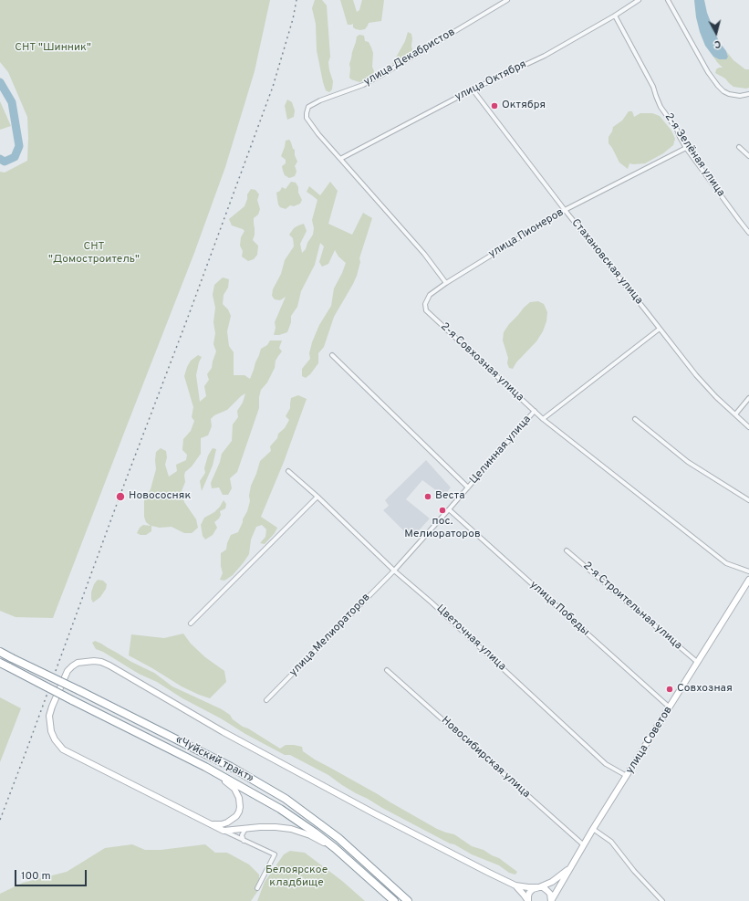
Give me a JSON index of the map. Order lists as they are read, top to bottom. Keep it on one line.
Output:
{"streets":{"highway":["«Чуйский тракт»"],"street":["улица Декабристов","улица Октября","2-я Зелёная улица","улица Пионеров","Стахановская улица","2-я Совхозная улица","Целинная улица","2-я Строительная улица","улица Победы","улица Мелиораторов","Цветочная улица","улица Советов","Новосибирская улица"]},"crossings":[["улица Декабристов","улица Октября"],["улица Октября","2-я Зелёная улица"],["улица Октября","Стахановская улица"],["2-я Зелёная улица","улица Пионеров"],["улица Пионеров","Стахановская улица"],["улица Пионеров","2-я Совхозная улица"],["2-я Совхозная улица","Целинная улица"],["Целинная улица","улица Победы"],["Целинная улица","улица Мелиораторов"],["Целинная улица","Цветочная улица"],["2-я Строительная улица","улица Советов"],["улица Победы","улица Советов"],["улица Мелиораторов","Цветочная улица"],["Цветочная улица","улица Советов"],["улица Советов","Новосибирская улица"]],"parks":["СНТ \"Шинник\"","СНТ \"Домостроитель\"","Белоярское кладбище"],"places":["Октября","Новососняк","Веста","пос. Мелиораторов","Совхозная"],"scale_bar":"100 m","north":"bottom"}
